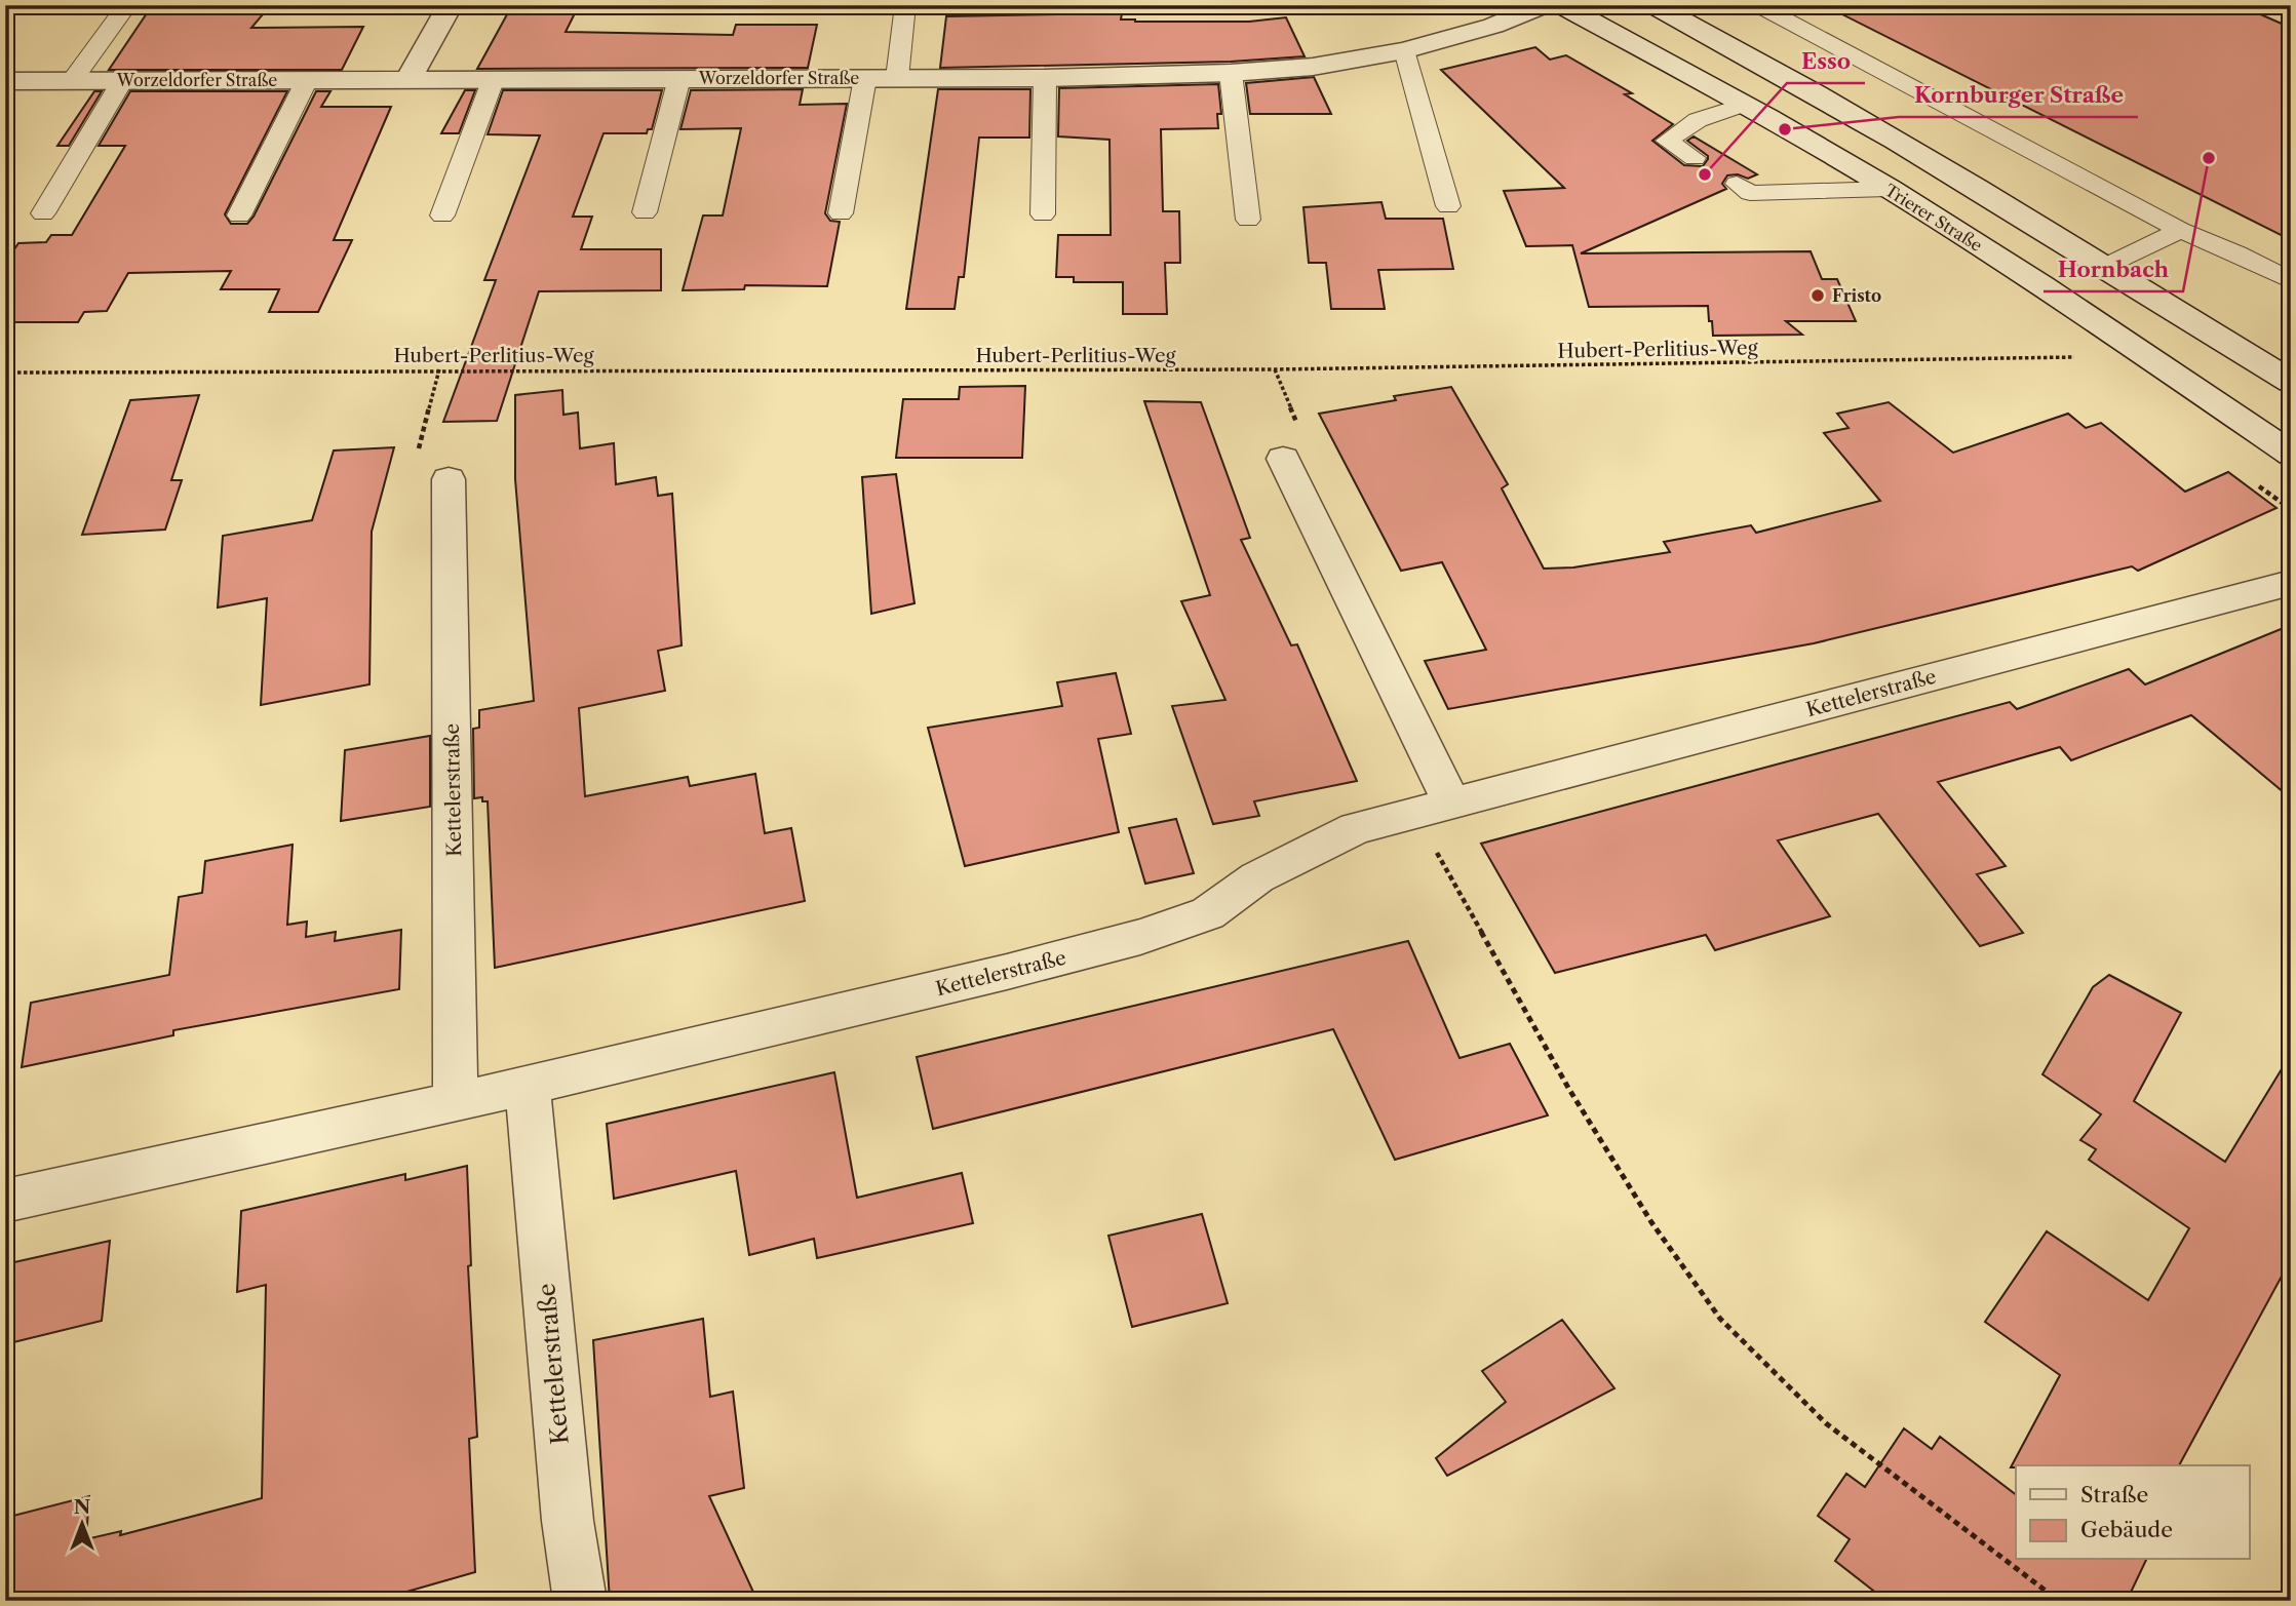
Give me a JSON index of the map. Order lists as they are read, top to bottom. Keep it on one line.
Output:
{"streets":{"street":["Worzeldorfer Straße","Trierer Straße","Kettelerstraße"],"path":["Hubert-Perlitius-Weg"]},"crossings":[["Trierer Straße","Hubert-Perlitius-Weg"]],"places":["Kornburger Straße","Hornbach","Esso","Fristo"],"legend":["Straße","Gebäude"],"north":"top"}
